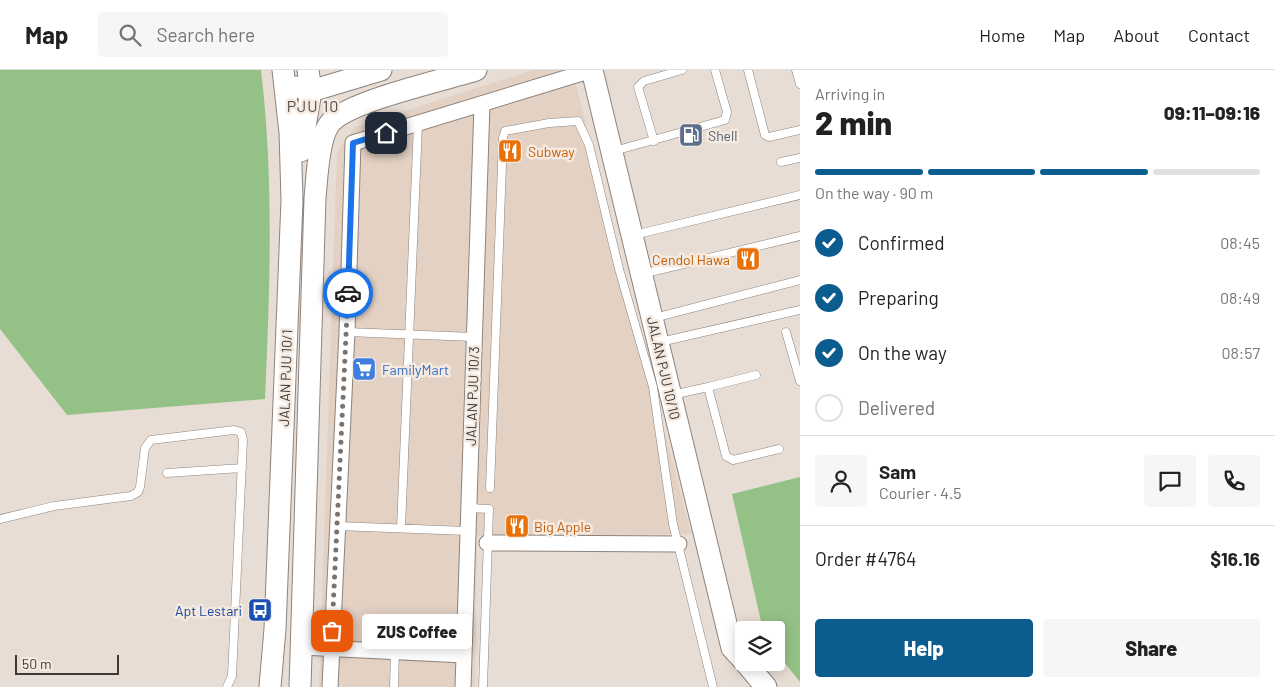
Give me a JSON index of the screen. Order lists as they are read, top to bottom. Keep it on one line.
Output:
{"streets":{"street":["JALAN PJU 10/10","JALAN PJU 10/1","JALAN PJU 10/3"]},"districts":["PJU 10"],"places":{"fuel station":["Shell"],"restaurant":["Subway","Cendol Hawa","Big Apple"],"supermarket":["FamilyMart"],"bus stop":["Apt Lestari"],"other":["ZUS Coffee"]},"scale_bar":"50 m","page":{"header":"Map","search":"Search here","nav":["Home","Map","About","Contact"],"heading":["2 min","Arriving in","09:11–09:16"],"panel":["Sam","Courier · 4.5","Order #4764","$16.16"],"bar":"On the way · 90 m","list":[["Confirmed","08:45"],["Preparing","08:49"],["On the way","08:57"],"Delivered"],"buttons":["Help","Share"],"bubble":"ZUS Coffee","scale":"50 m"}}
